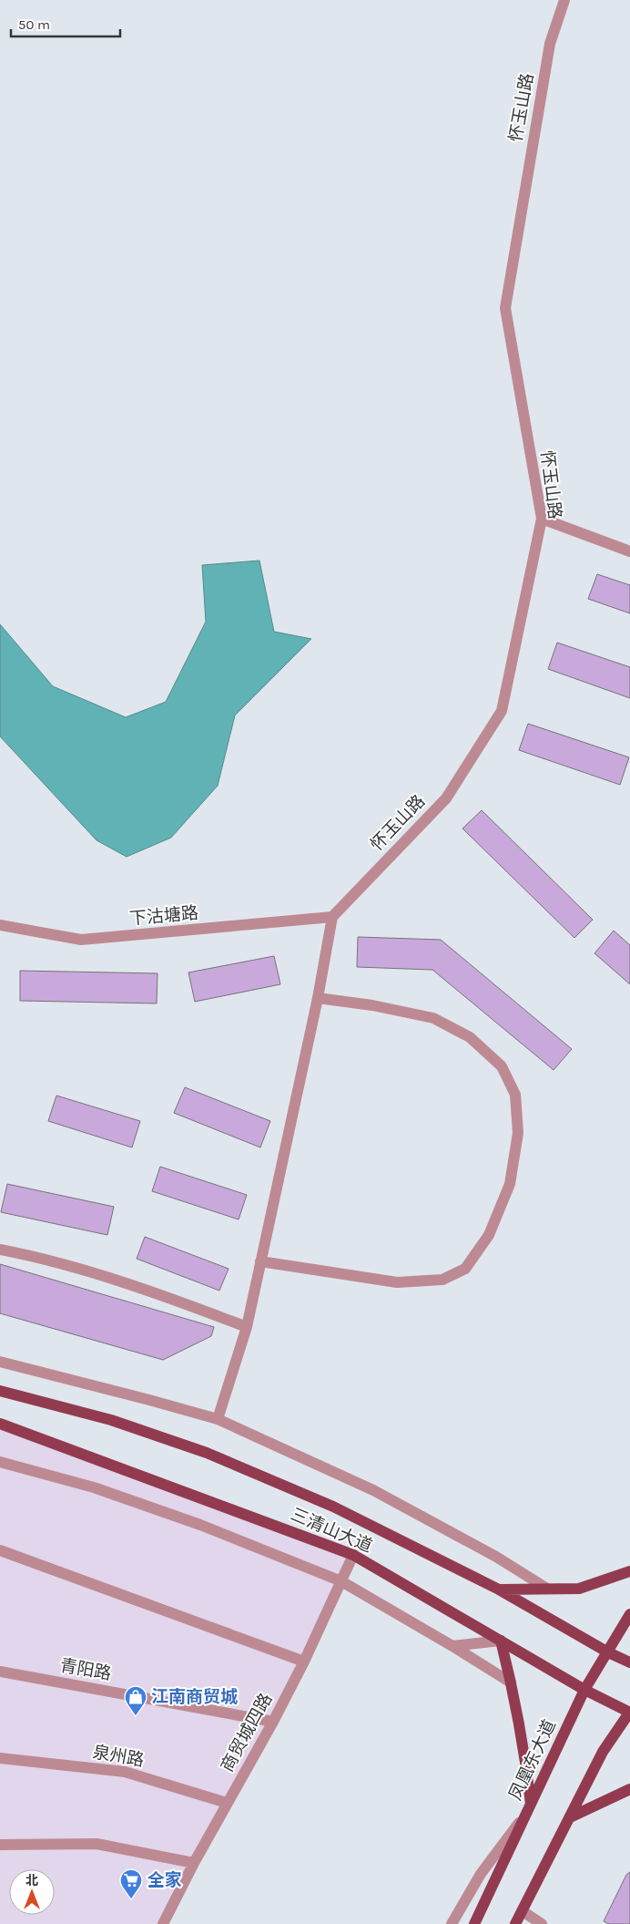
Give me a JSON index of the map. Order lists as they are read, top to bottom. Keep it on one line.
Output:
{"streets":{"main road":["三清山大道","凤凰东大道"],"street":["怀玉山路","下沽塘路","青阳路","商贸城四路","泉州路"]},"crossings":[["怀玉山路","下沽塘路"],["三清山大道","商贸城四路"],["三清山大道","凤凰东大道"],["青阳路","商贸城四路"],["商贸城四路","泉州路"]],"places":{"shop":["江南商贸城"],"supermarket":["全家"]},"scale_bar":"50 m","north":"top"}
